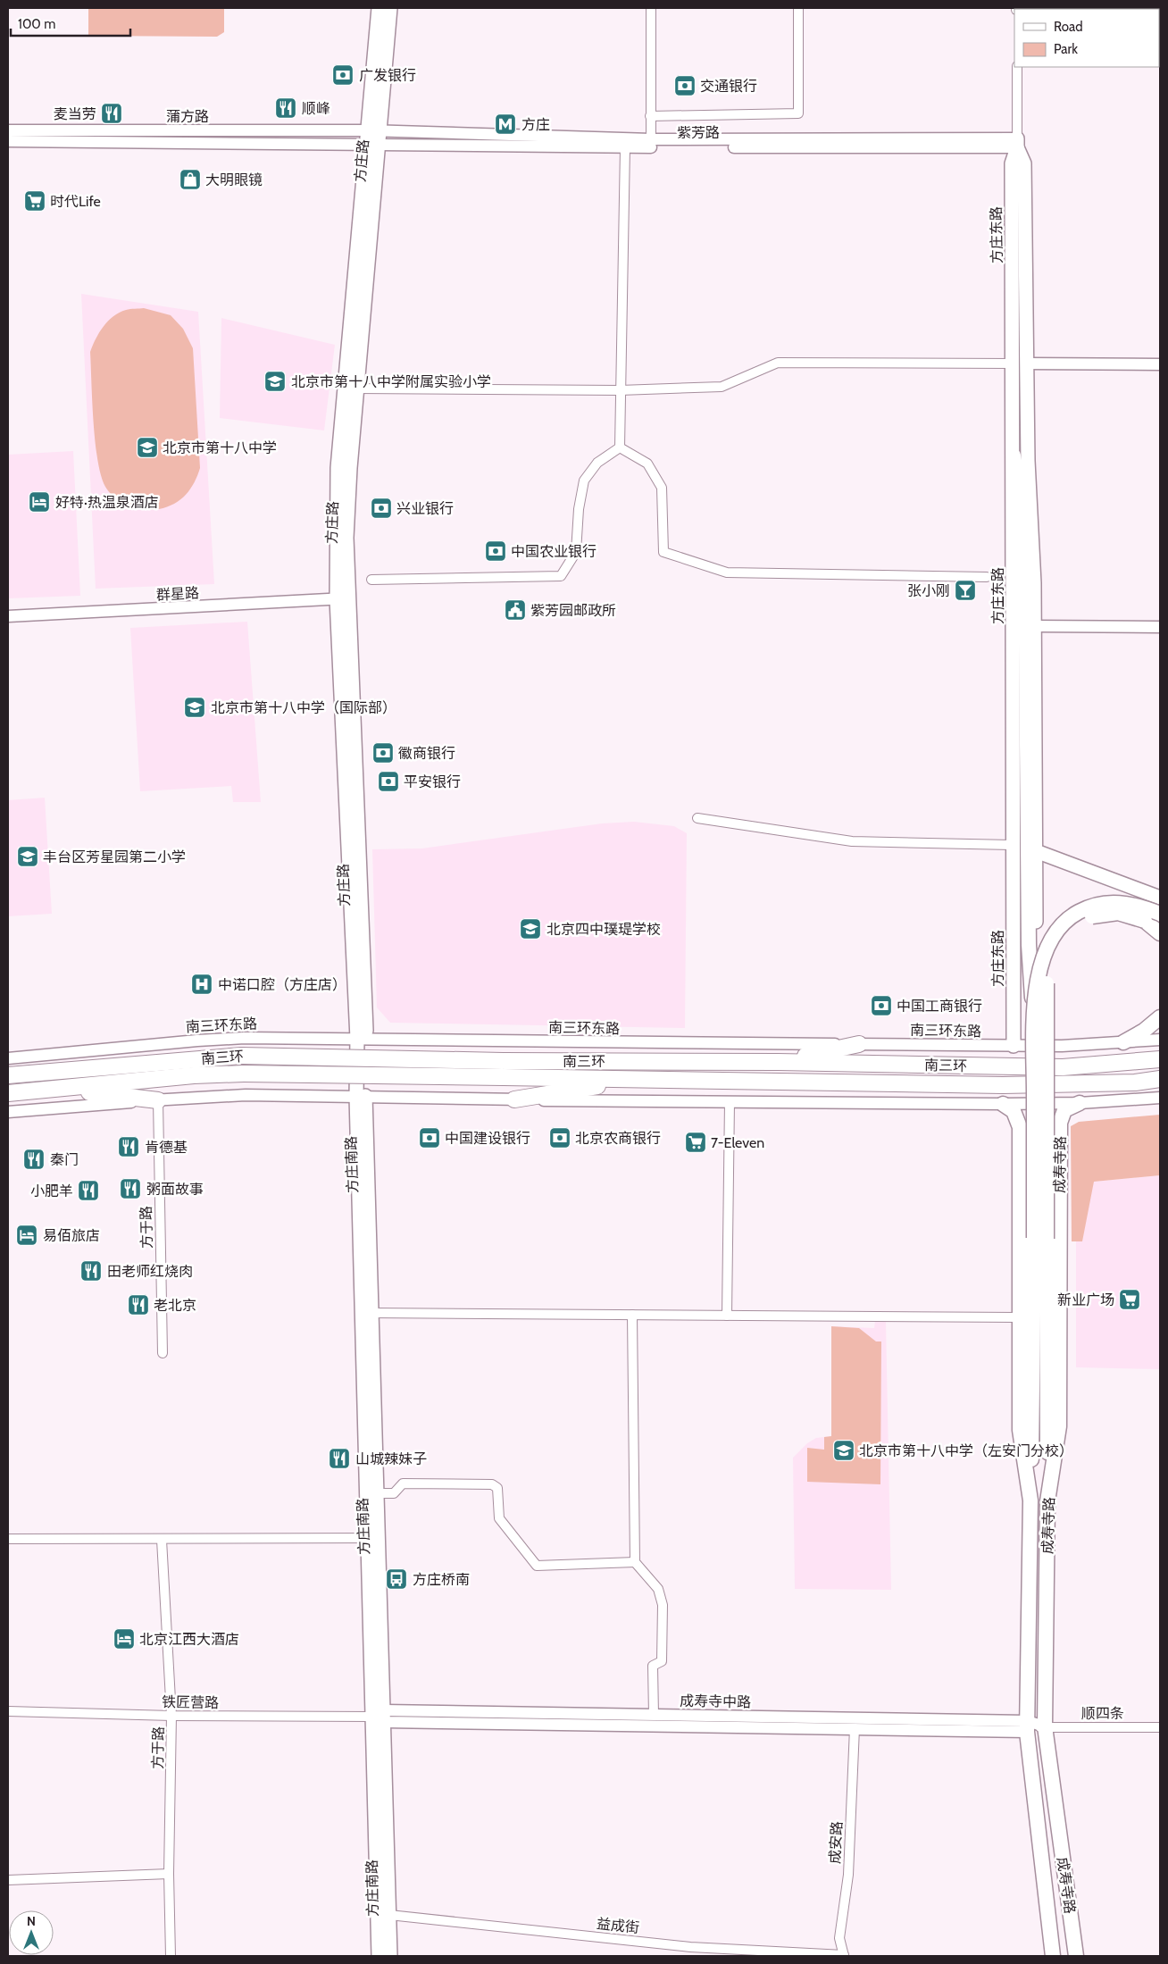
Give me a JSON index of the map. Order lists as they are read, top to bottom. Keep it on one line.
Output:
{"streets":{"highway":["南三环"],"main road":["方庄路","方庄东路","方庄南路","成寿寺路"],"street":["蒲方路","紫芳路","群星路","南三环东路","方于路","成寿寺中路","铁匠营路","顺四条","成安路","益成街"]},"crossings":[["蒲方路","紫芳路"],["蒲方路","方庄路"],["紫芳路","方庄路"],["方庄路","群星路"],["方庄路","南三环东路"],["方庄路","方庄南路"],["方庄东路","南三环东路"],["方庄南路","成寿寺中路"],["方庄南路","铁匠营路"],["方庄南路","益成街"],["成寿寺路","成寿寺中路"],["成寿寺路","顺四条"],["方于路","铁匠营路"],["成寿寺中路","铁匠营路"],["成寿寺中路","顺四条"],["成寿寺中路","成安路"],["成安路","益成街"]],"places":{"bank":["广发银行","交通银行","兴业银行","中国农业银行","徽商银行","平安银行","中国工商银行","中国建设银行","北京农商银行"],"restaurant":["顺峰","麦当劳","肯德基","秦门","粥面故事","小肥羊","田老师红烧肉","老北京","山城辣妹子"],"metro station":["方庄"],"shop":["大明眼镜"],"supermarket":["时代Life","7-Eleven","新业广场"],"school or university":["北京市第十八中学附属实验小学","北京市第十八中学","北京市第十八中学（国际部）","丰台区芳星园第二小学","北京四中璞瑅学校","北京市第十八中学（左安门分校）"],"hotel":["好特·热温泉酒店","易佰旅店","北京江西大酒店"],"bar":["张小刚"],"public building":["紫芳园邮政所"],"hospital":["中诺口腔（方庄店）"],"bus stop":["方庄桥南"]},"legend":["Road","Park"],"scale_bar":"100 m","north":"top"}
